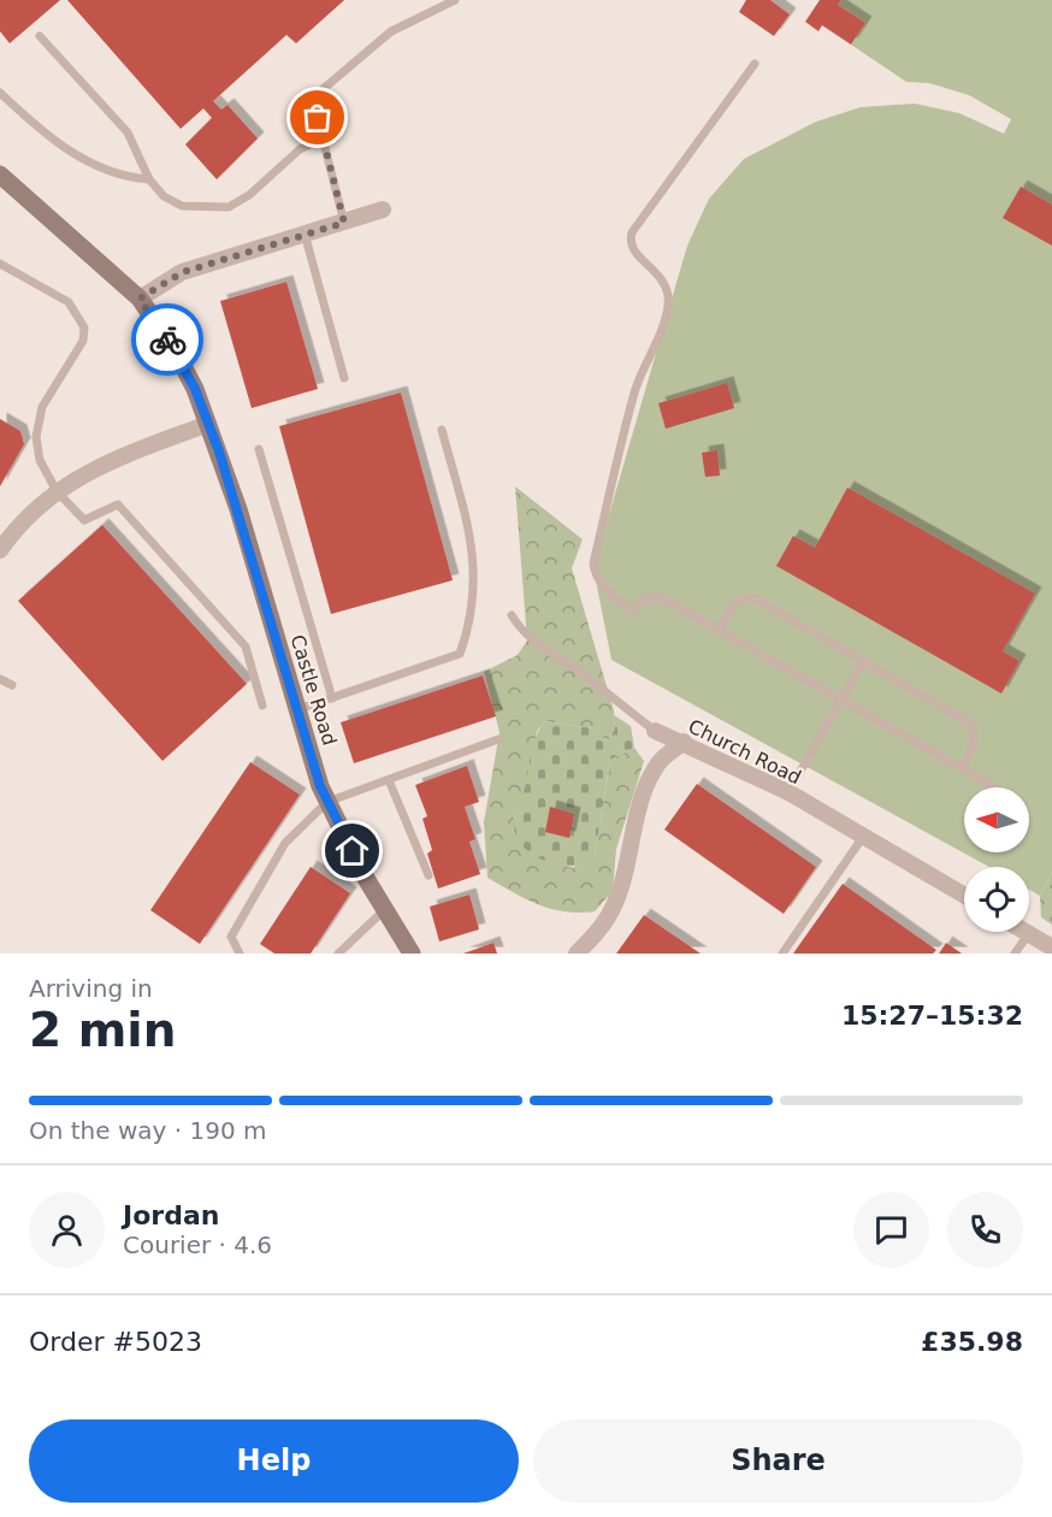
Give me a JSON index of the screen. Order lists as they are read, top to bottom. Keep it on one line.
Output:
{"streets":{"main road":["Castle Road"],"street":["Church Road"]},"north":"left","page":{"heading":["2 min","Arriving in","15:27–15:32"],"panel":["Jordan","Courier · 4.6","Order #5023","£35.98"],"bar":"On the way · 190 m","buttons":["Help","Share"]}}
